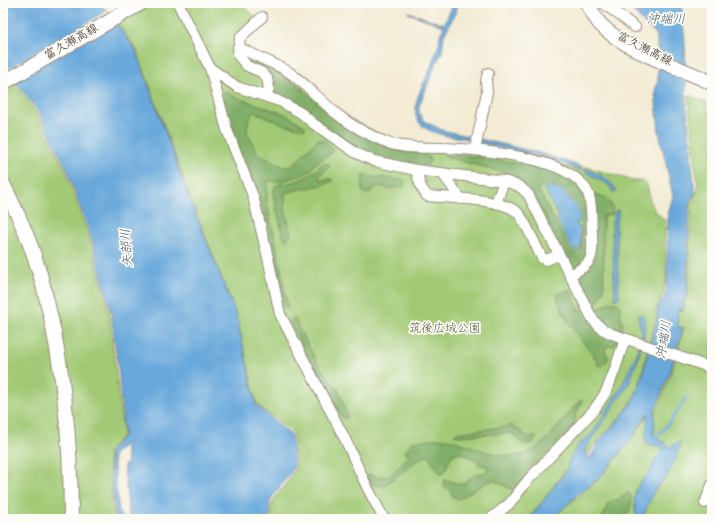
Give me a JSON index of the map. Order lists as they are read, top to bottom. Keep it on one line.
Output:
{"streets":{"street":["富久瀬高線"]},"water":["沖端川","矢部川"],"parks":["筑後広域公園"]}
